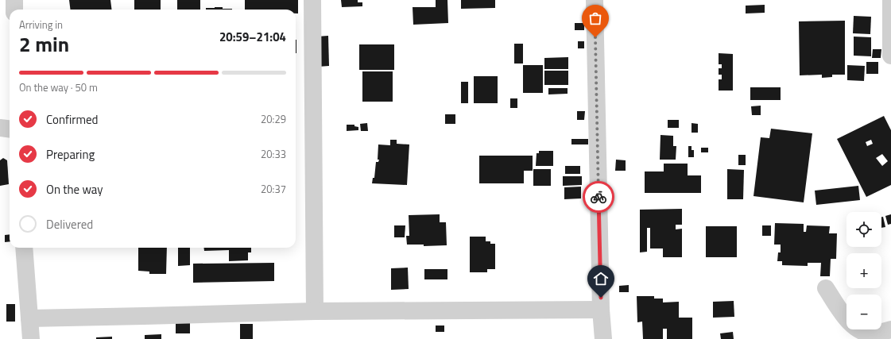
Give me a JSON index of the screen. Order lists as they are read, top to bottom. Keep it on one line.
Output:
{"page":{"heading":["2 min","Arriving in","20:59–21:04"],"bar":"On the way · 50 m","list":[["Confirmed","20:29"],["Preparing","20:33"],["On the way","20:37"],"Delivered"],"map_buttons":["+","−"]}}
